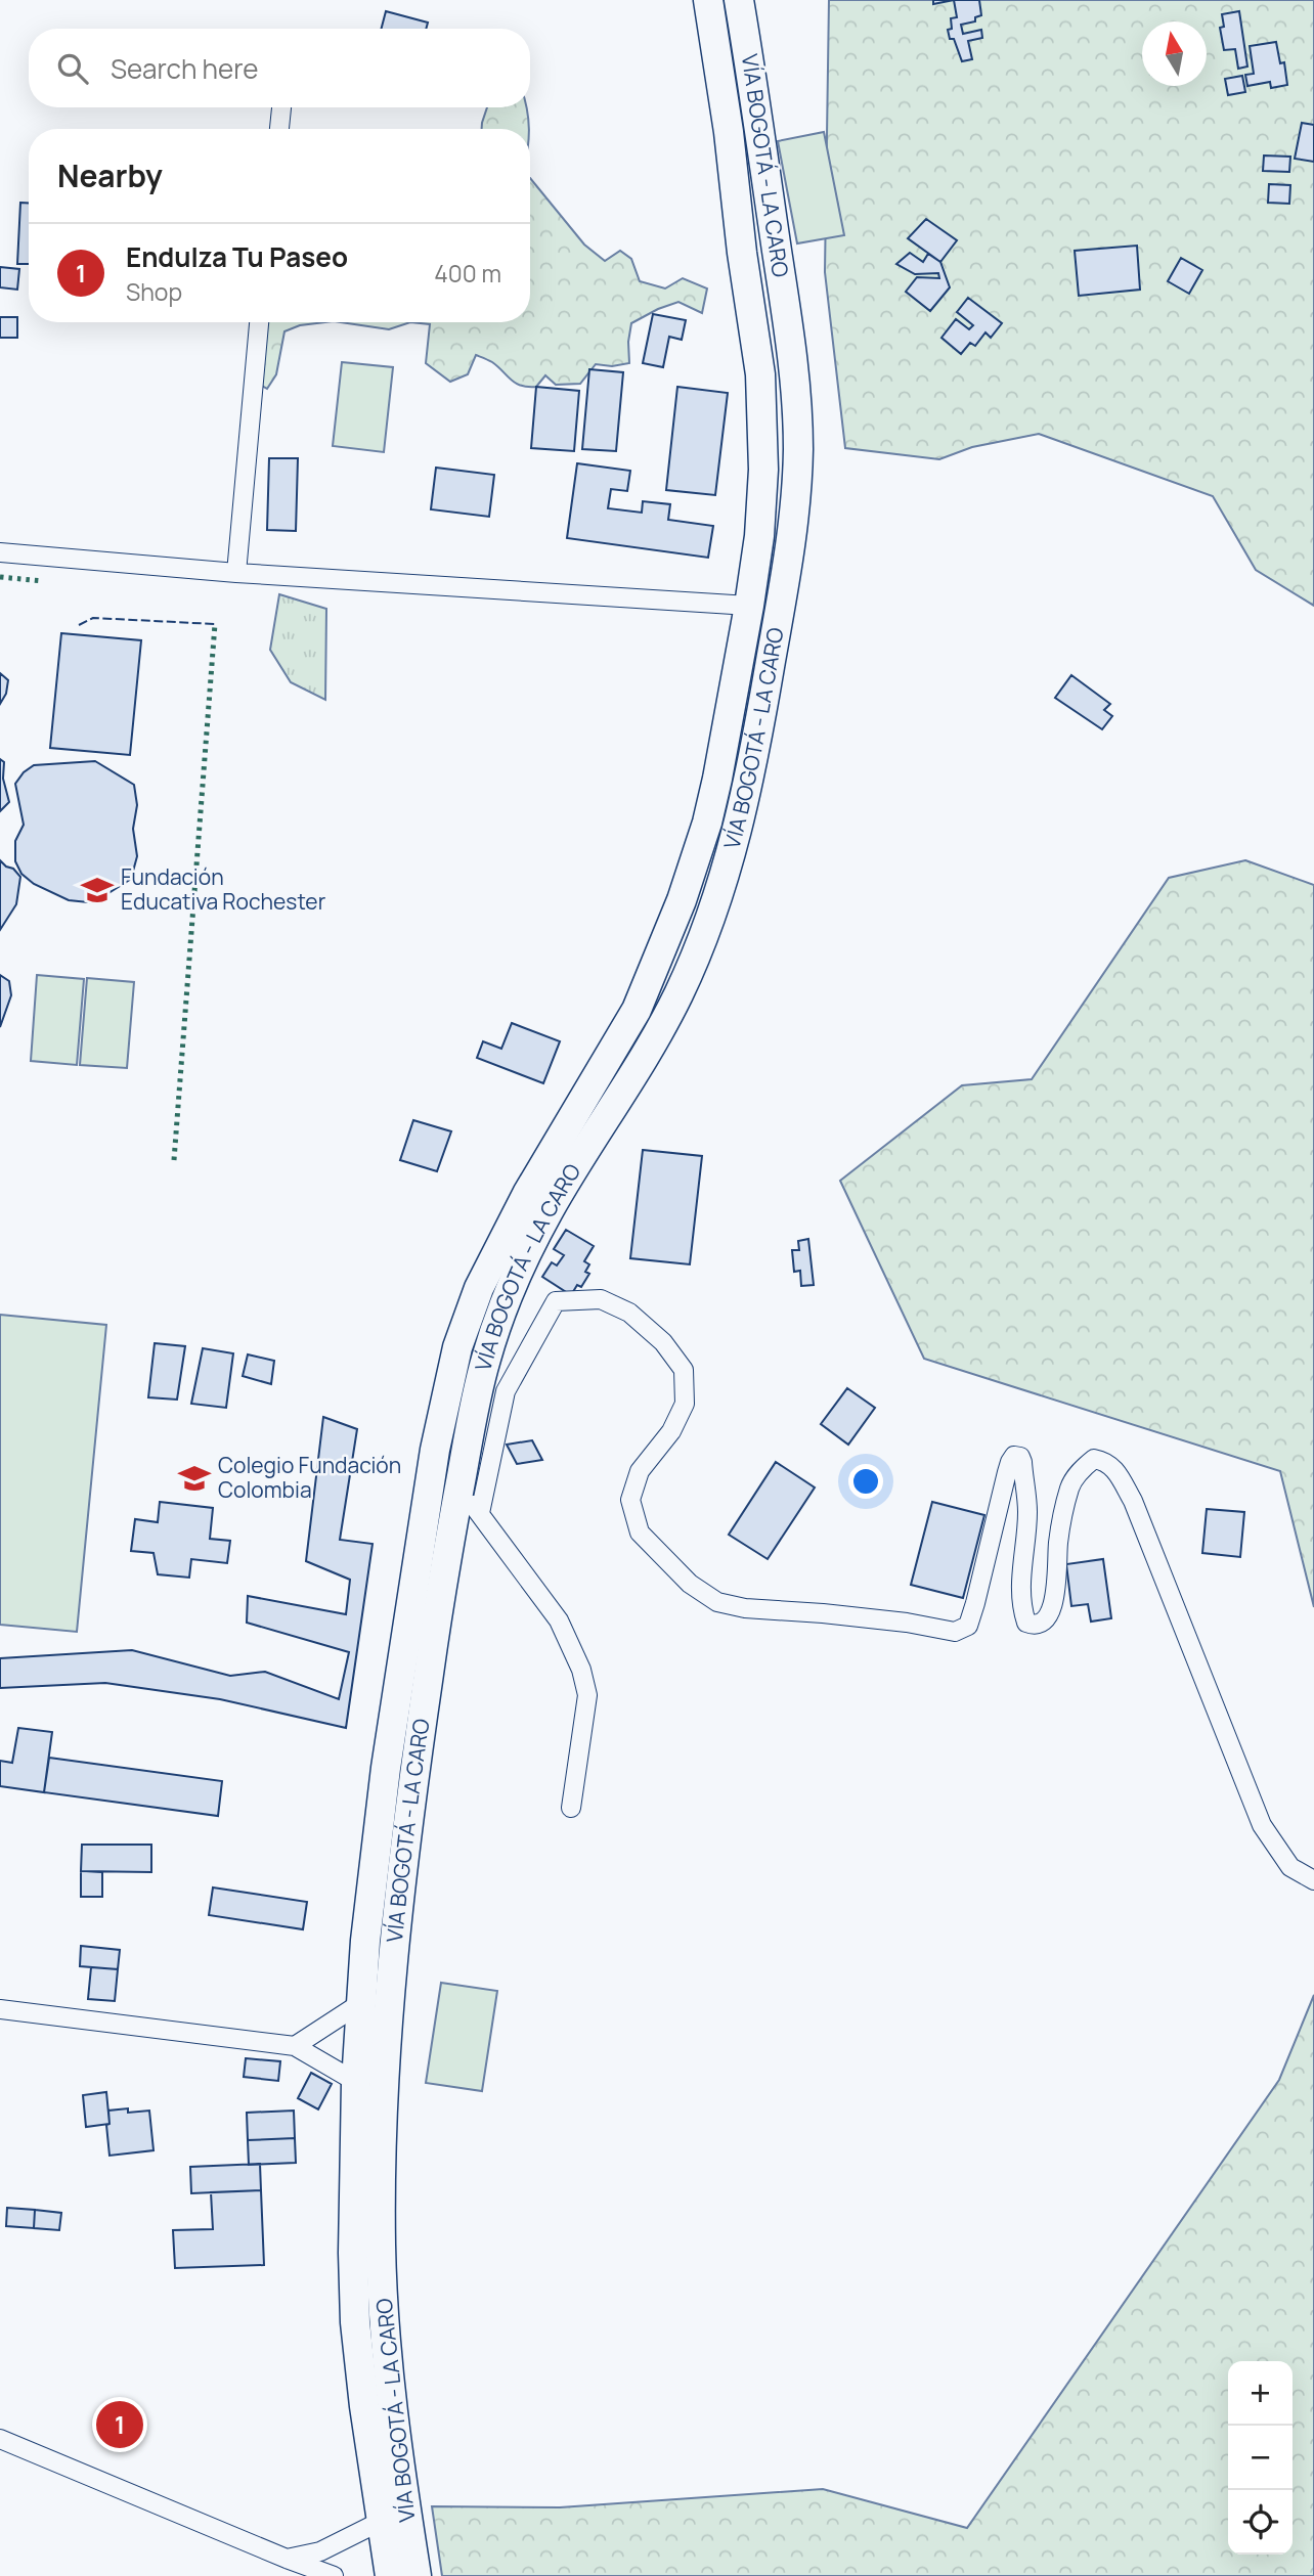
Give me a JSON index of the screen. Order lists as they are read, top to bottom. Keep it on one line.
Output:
{"streets":{"main road":["VÍA BOGOTÁ - LA CARO"]},"places":{"school or university":["Fundación Educativa Rochester","Colegio Fundación Colombia"]},"north":"top","page":{"search":"Search here","heading":"Nearby","list":[{"mark":"1","name":"Endulza Tu Paseo","note":"Shop","value":"400 m"}],"map_buttons":["+","−"],"pins":"1"}}
